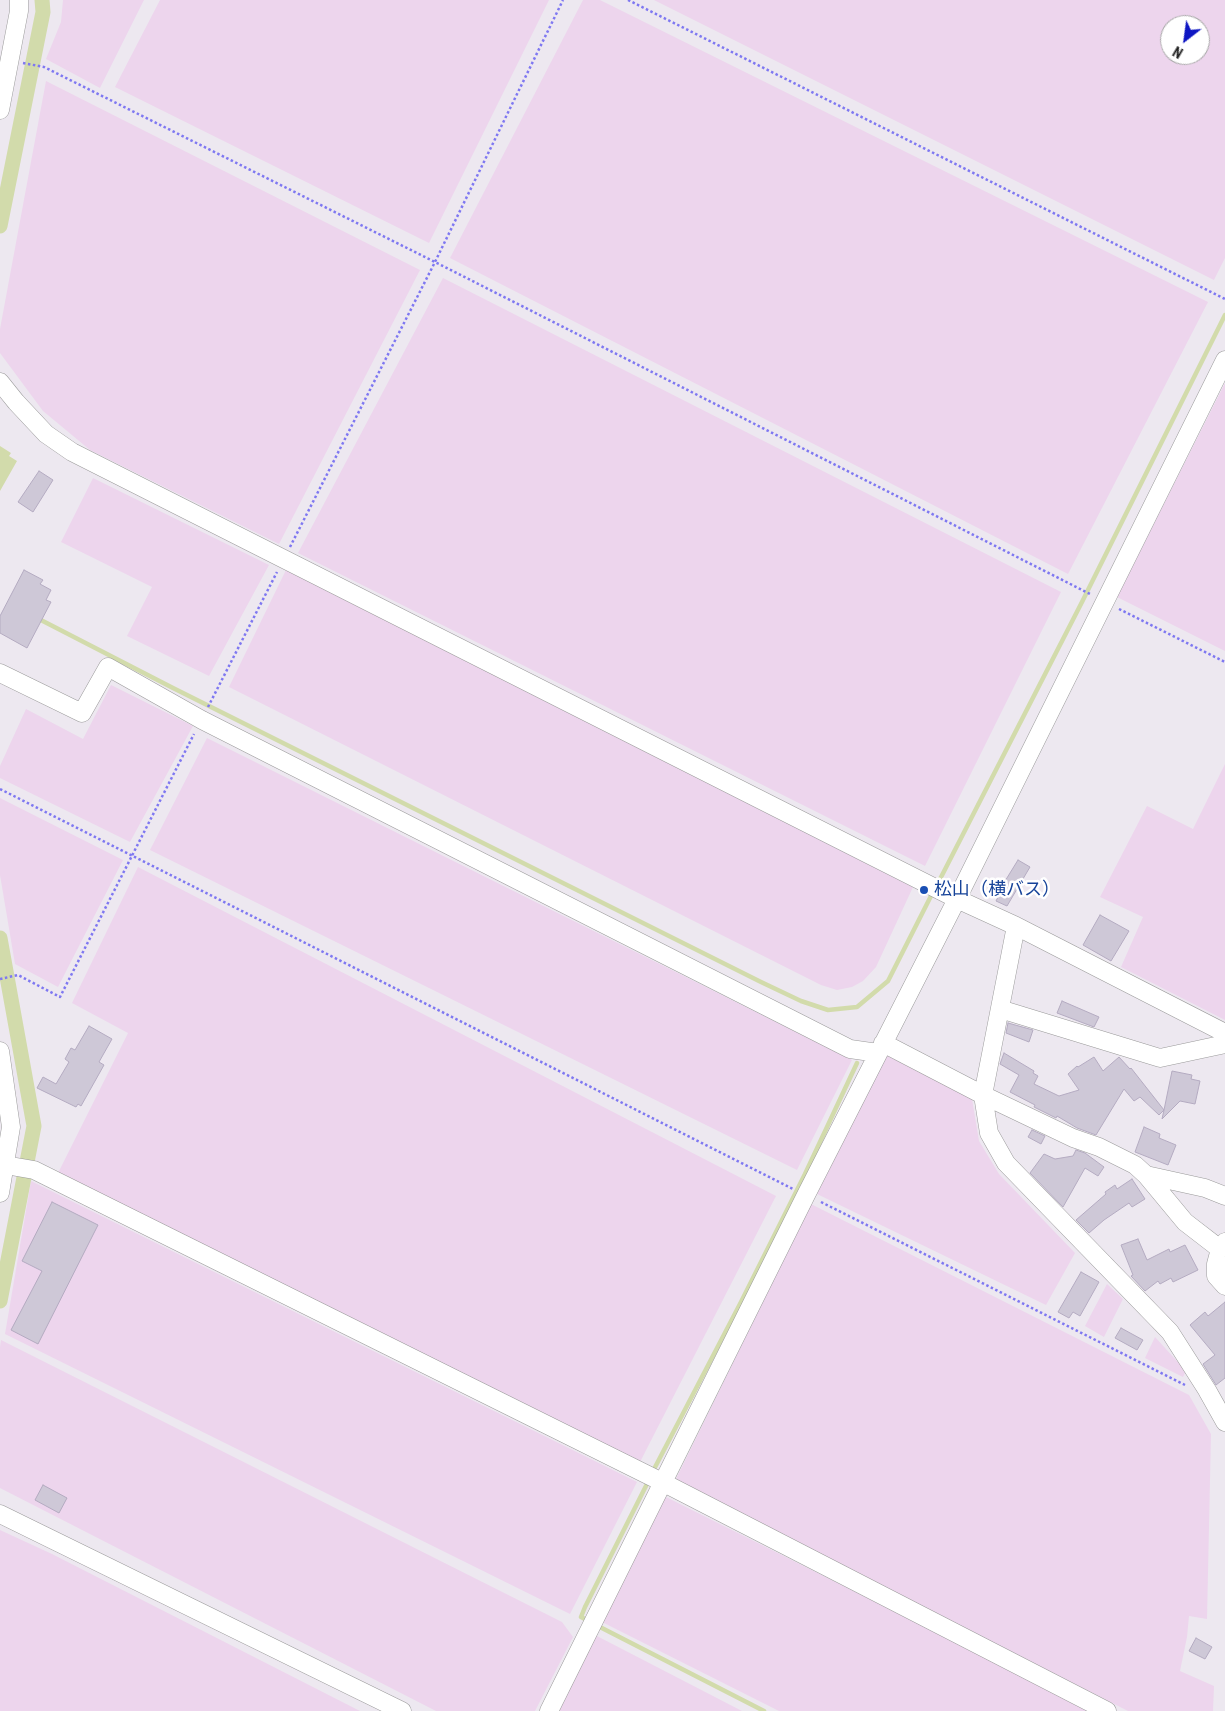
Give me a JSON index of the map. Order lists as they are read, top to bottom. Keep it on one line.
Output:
{"places":["松山（横バス）"],"north":"bottom left"}
